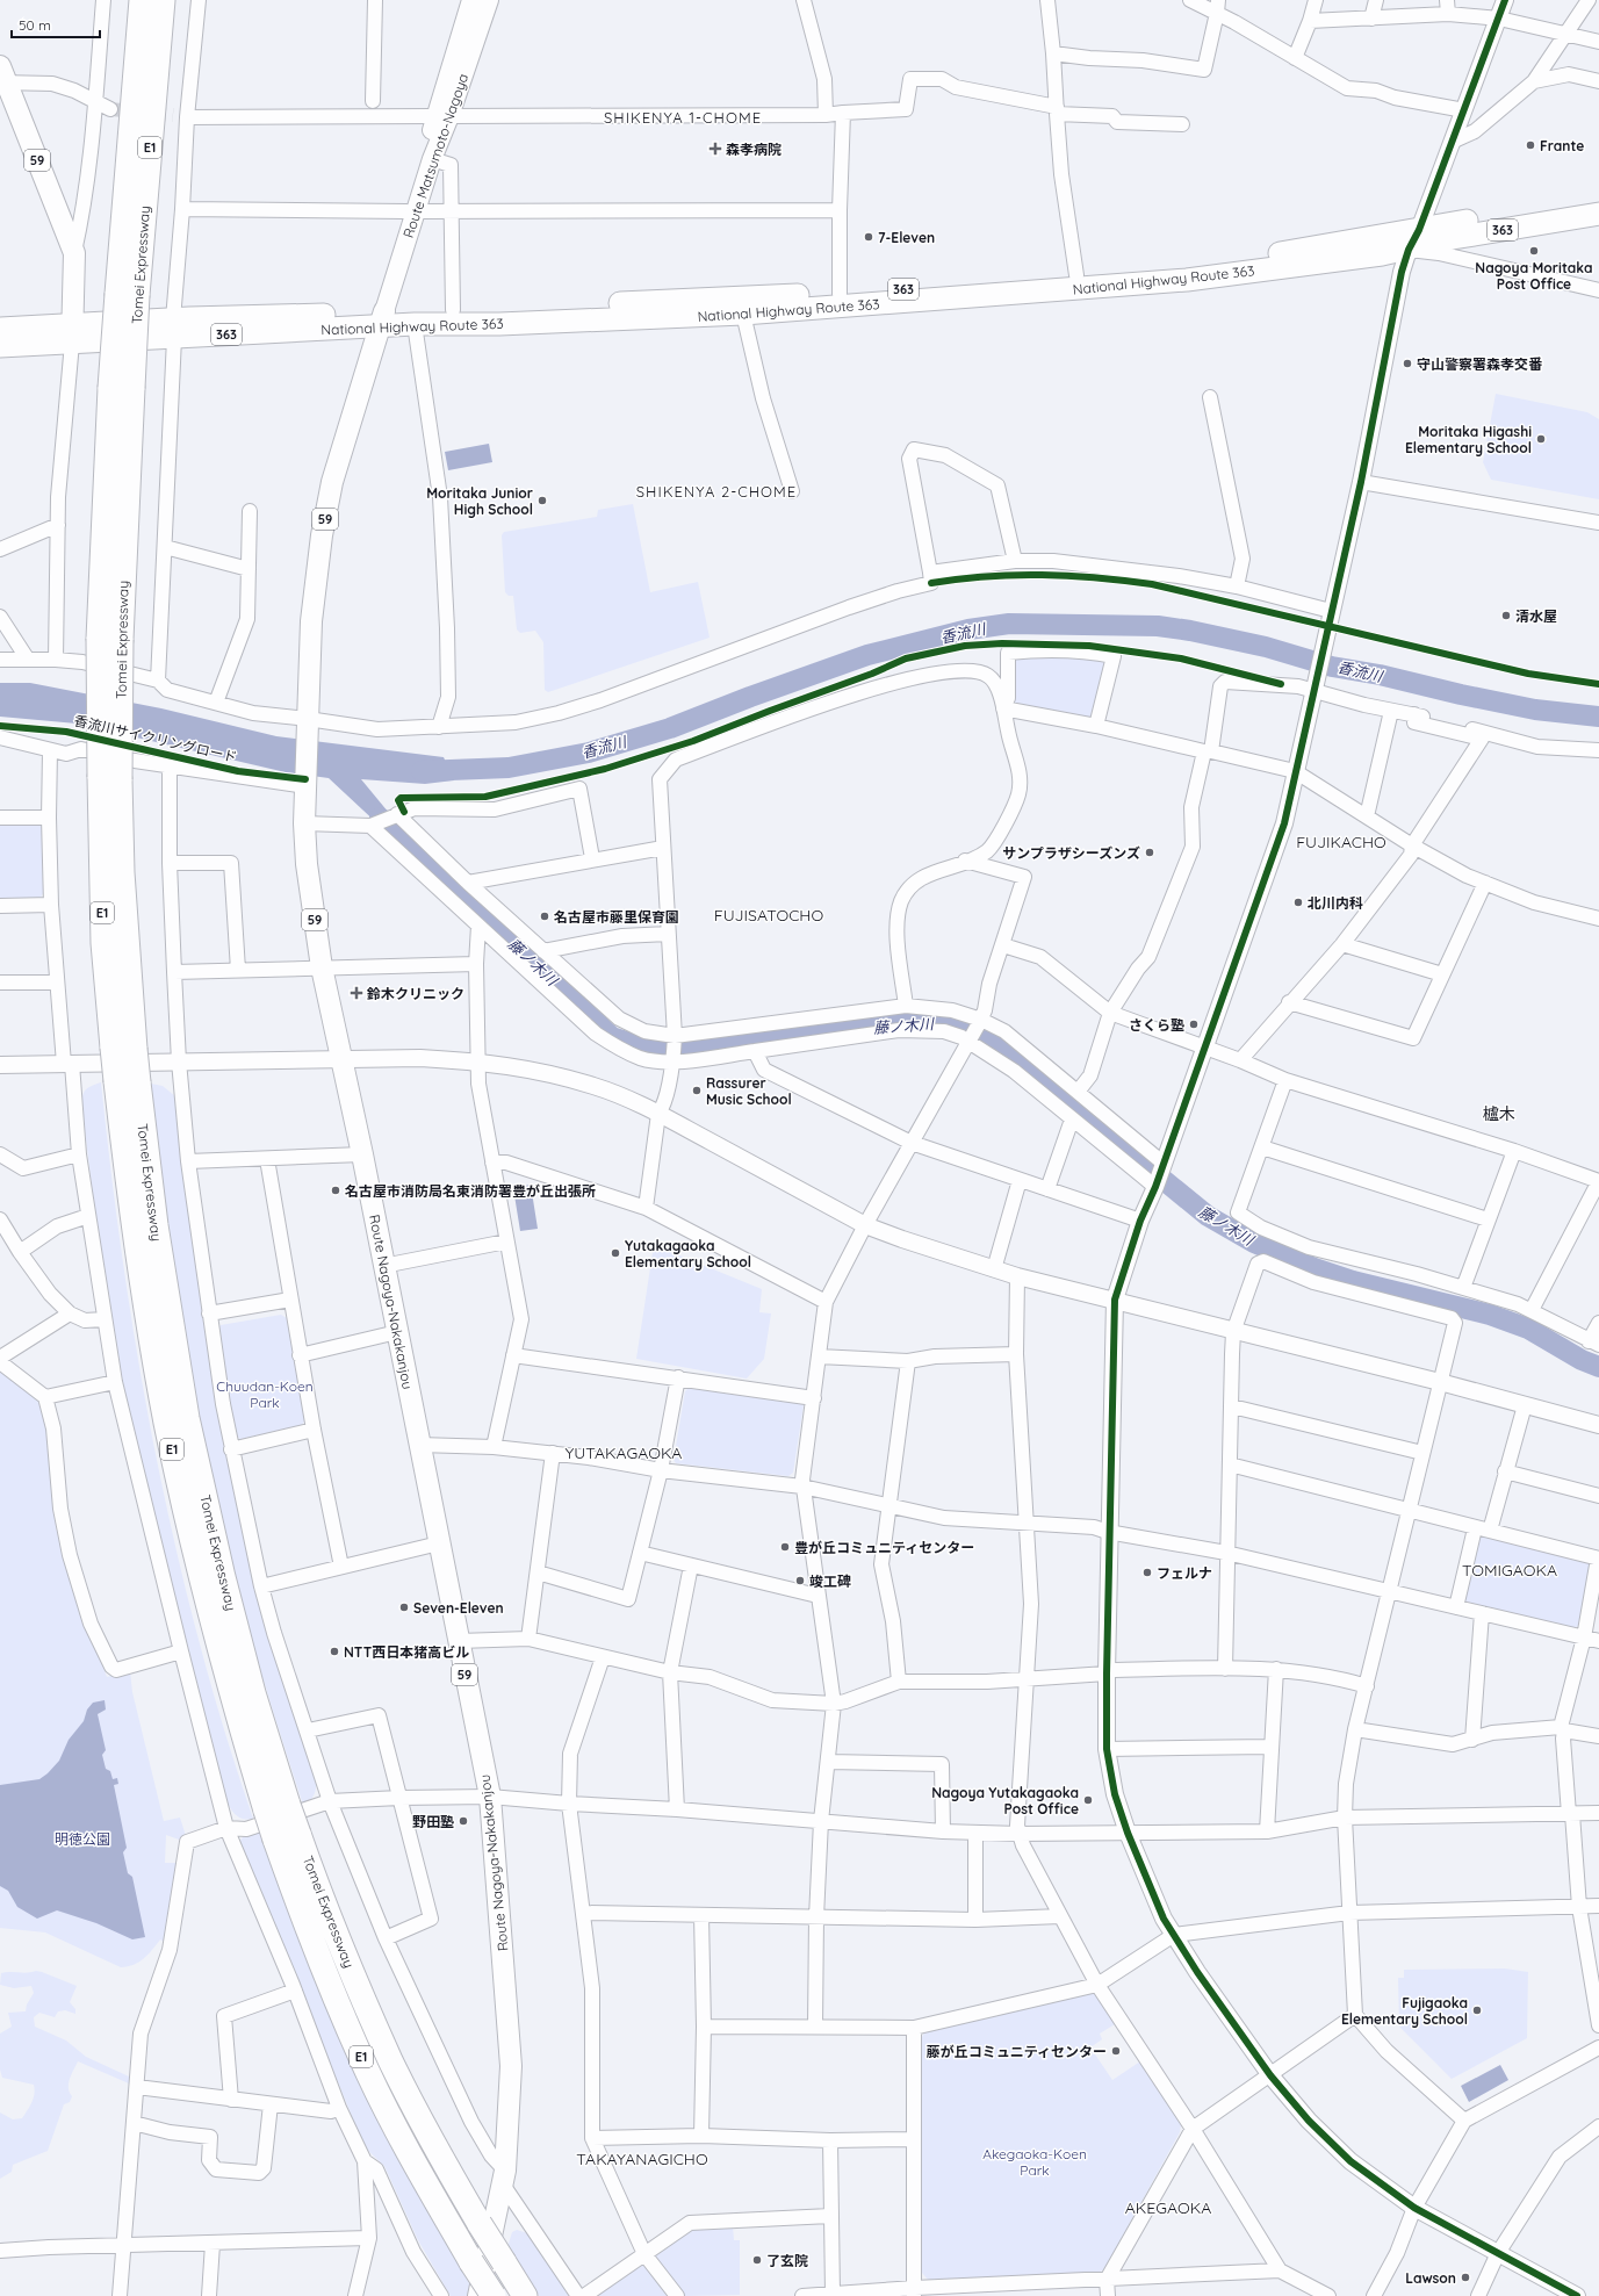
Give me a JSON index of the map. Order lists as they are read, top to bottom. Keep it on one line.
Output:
{"streets":{"highway":["E1","363","Tomei Expressway","National Highway Route 363"],"main road":["Route Matsumoto-Nagoya","59","Route Nagoya-Nakakanjou"],"cycle path":["香流川サイクリングロード"]},"crossings":[["59","National Highway Route 363"],["National Highway Route 363","Route Nagoya-Nakakanjou"]],"districts":["SHIKENYA 1-CHOME","SHIKENYA 2-CHOME","FUJIKACHO","FUJISATOCHO","櫨木","YUTAKAGAOKA","TOMIGAOKA","TAKAYANAGICHO","AKEGAOKA"],"water":["香流川","藤ノ木川"],"parks":["Chuudan-Koen Park","明徳公園","Akegaoka-Koen Park"],"places":{"other":["Frante","7-Eleven","Nagoya Moritaka Post Office","守山警察署森孝交番","Moritaka Higashi Elementary School","Moritaka Junior High School","清水屋","サンプラザシーズンズ","北川内科","名古屋市藤里保育園","さくら塾","Rassurer Music School","名古屋市消防局名東消防署豊が丘出張所","Yutakagaoka Elementary School","豊が丘コミュニティセンター","フェルナ","竣工碑","Seven-Eleven","NTT西日本猪高ビル","Nagoya Yutakagaoka Post Office","野田塾","Fujigaoka Elementary School","藤が丘コミュニティセンター","了玄院","Lawson"],"health":["森孝病院","鈴木クリニック"]},"scale_bar":"50 m"}
